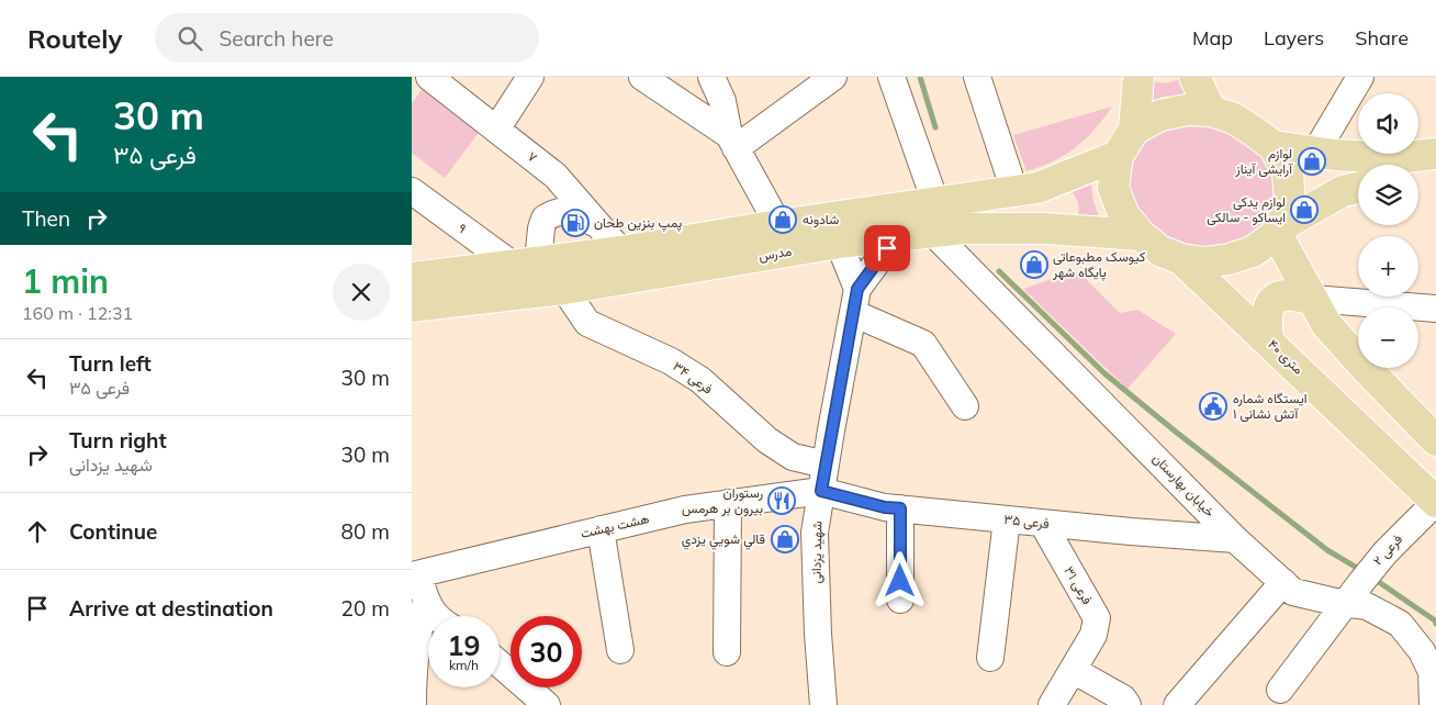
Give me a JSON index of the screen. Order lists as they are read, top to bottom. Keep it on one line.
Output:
{"streets":{"main road":["مدرس","۴۰ متری"],"street":["۷","۹","فرعی ۳۴","خیابان بهارستان","فرعی ۳۵","هشت بهشت","فرعی ۲","شهید یزدانی","فرعی ۳۱"]},"crossings":[["۷","مدرس"],["۹","مدرس"],["مدرس","۴۰ متری"],["مدرس","فرعی ۳۴"],["مدرس","خیابان بهارستان"],["۴۰ متری","فرعی ۲"],["فرعی ۳۴","شهید یزدانی"],["خیابان بهارستان","فرعی ۳۵"],["خیابان بهارستان","فرعی ۲"],["فرعی ۳۵","هشت بهشت"],["فرعی ۳۵","شهید یزدانی"],["فرعی ۳۵","فرعی ۳۱"],["هشت بهشت","شهید یزدانی"]],"places":{"shop":["لوازم آرایشی آیناز","لوازم یدکی ایساکو - سالکی","شادونه","کیوسک مطبوعاتی پایگاه شهر","قالي شويي يزدي"],"fuel station":["پمپ بنزین طحان"],"public building":["ایستگاه شماره ۱ آتش نشانی"],"restaurant":["رستوران بیرون بر هرمس"]},"page":{"header":"Routely","search":"Search here","nav":["Map","Layers","Share"],"turn":["30 m","فرعی ۳۵"],"map_buttons":["+","−"],"then":"Then","heading":["1 min","160 m · 12:31"],"list":[{"name":"Turn left","note":"فرعی ۳۵","value":"30 m"},{"name":"Turn right","note":"شهید یزدانی","value":"30 m"},{"name":"Continue","value":"80 m"},{"name":"Arrive at destination","value":"20 m"}],"speed":"19 km/h","limit":"30"}}
